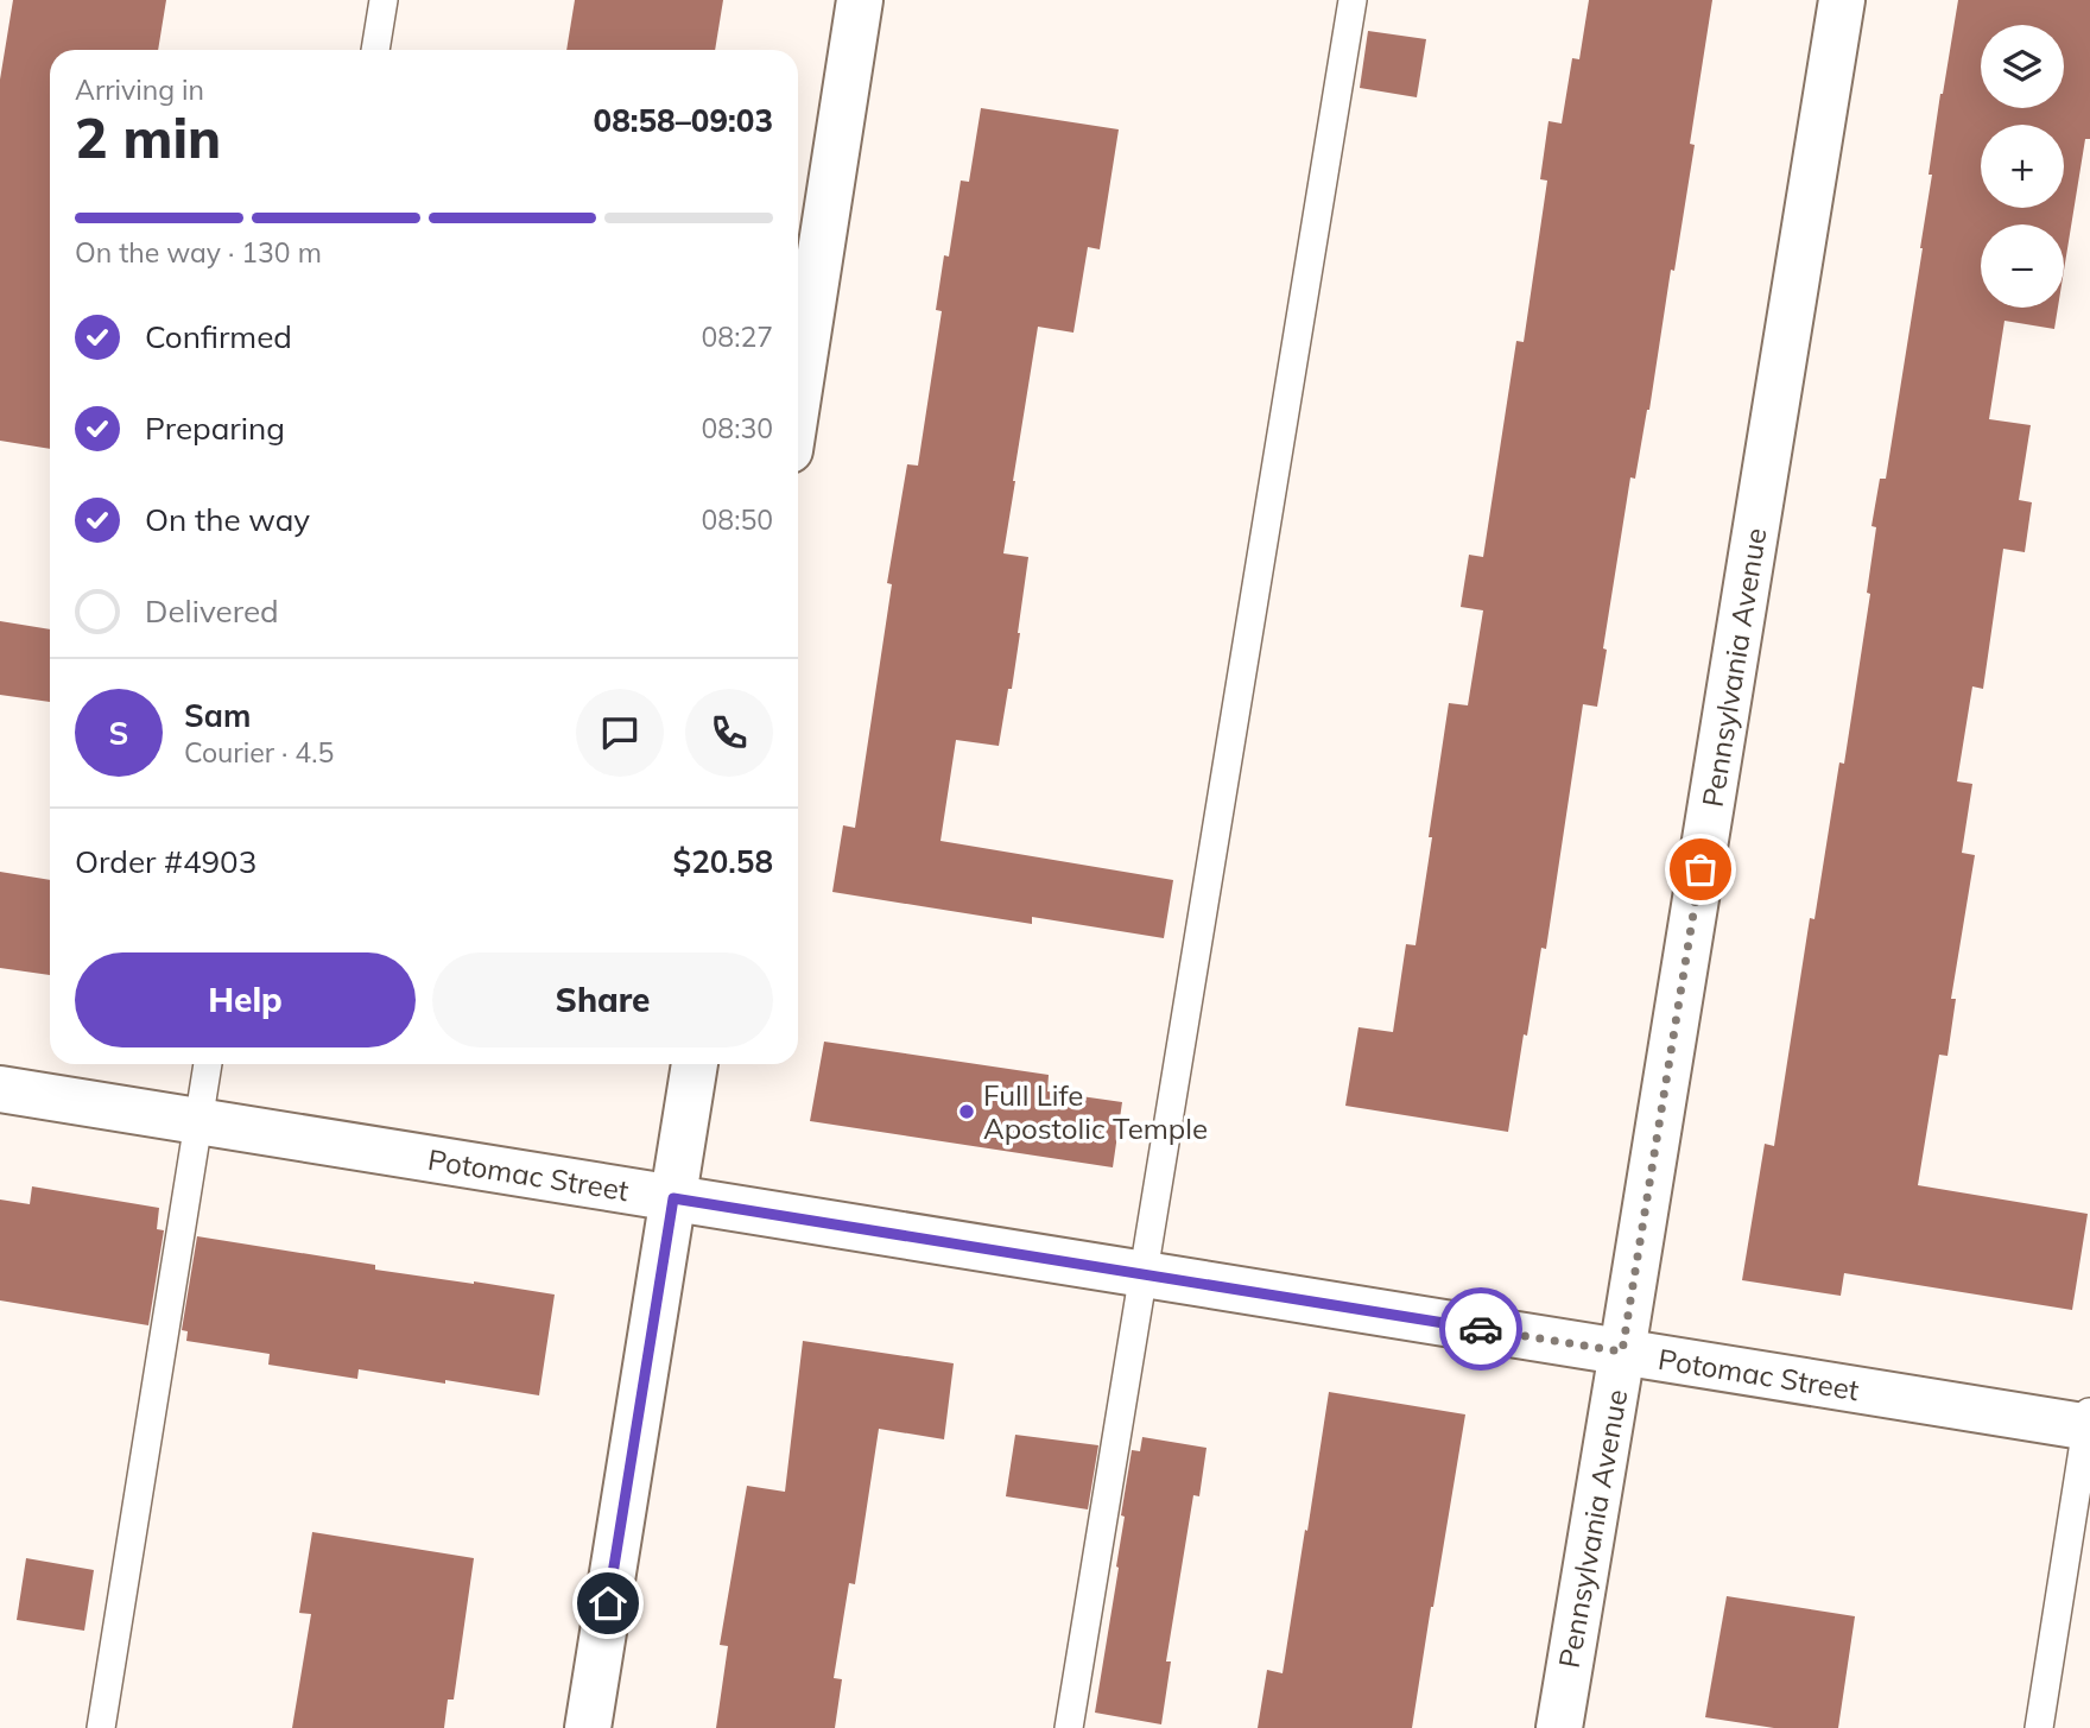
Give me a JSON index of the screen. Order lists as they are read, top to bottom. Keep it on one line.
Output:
{"streets":{"street":["Pennsylvania Avenue","Potomac Street"]},"crossings":[["Pennsylvania Avenue","Potomac Street"]],"places":["Full Life Apostolic Temple"],"page":{"map_buttons":["+","−"],"heading":["2 min","Arriving in","08:58–09:03"],"panel":["Sam","Courier · 4.5","Order #4903","$20.58"],"bar":"On the way · 130 m","list":[["Confirmed","08:27"],["Preparing","08:30"],["On the way","08:50"],"Delivered"],"round":"S","buttons":["Help","Share"]}}
